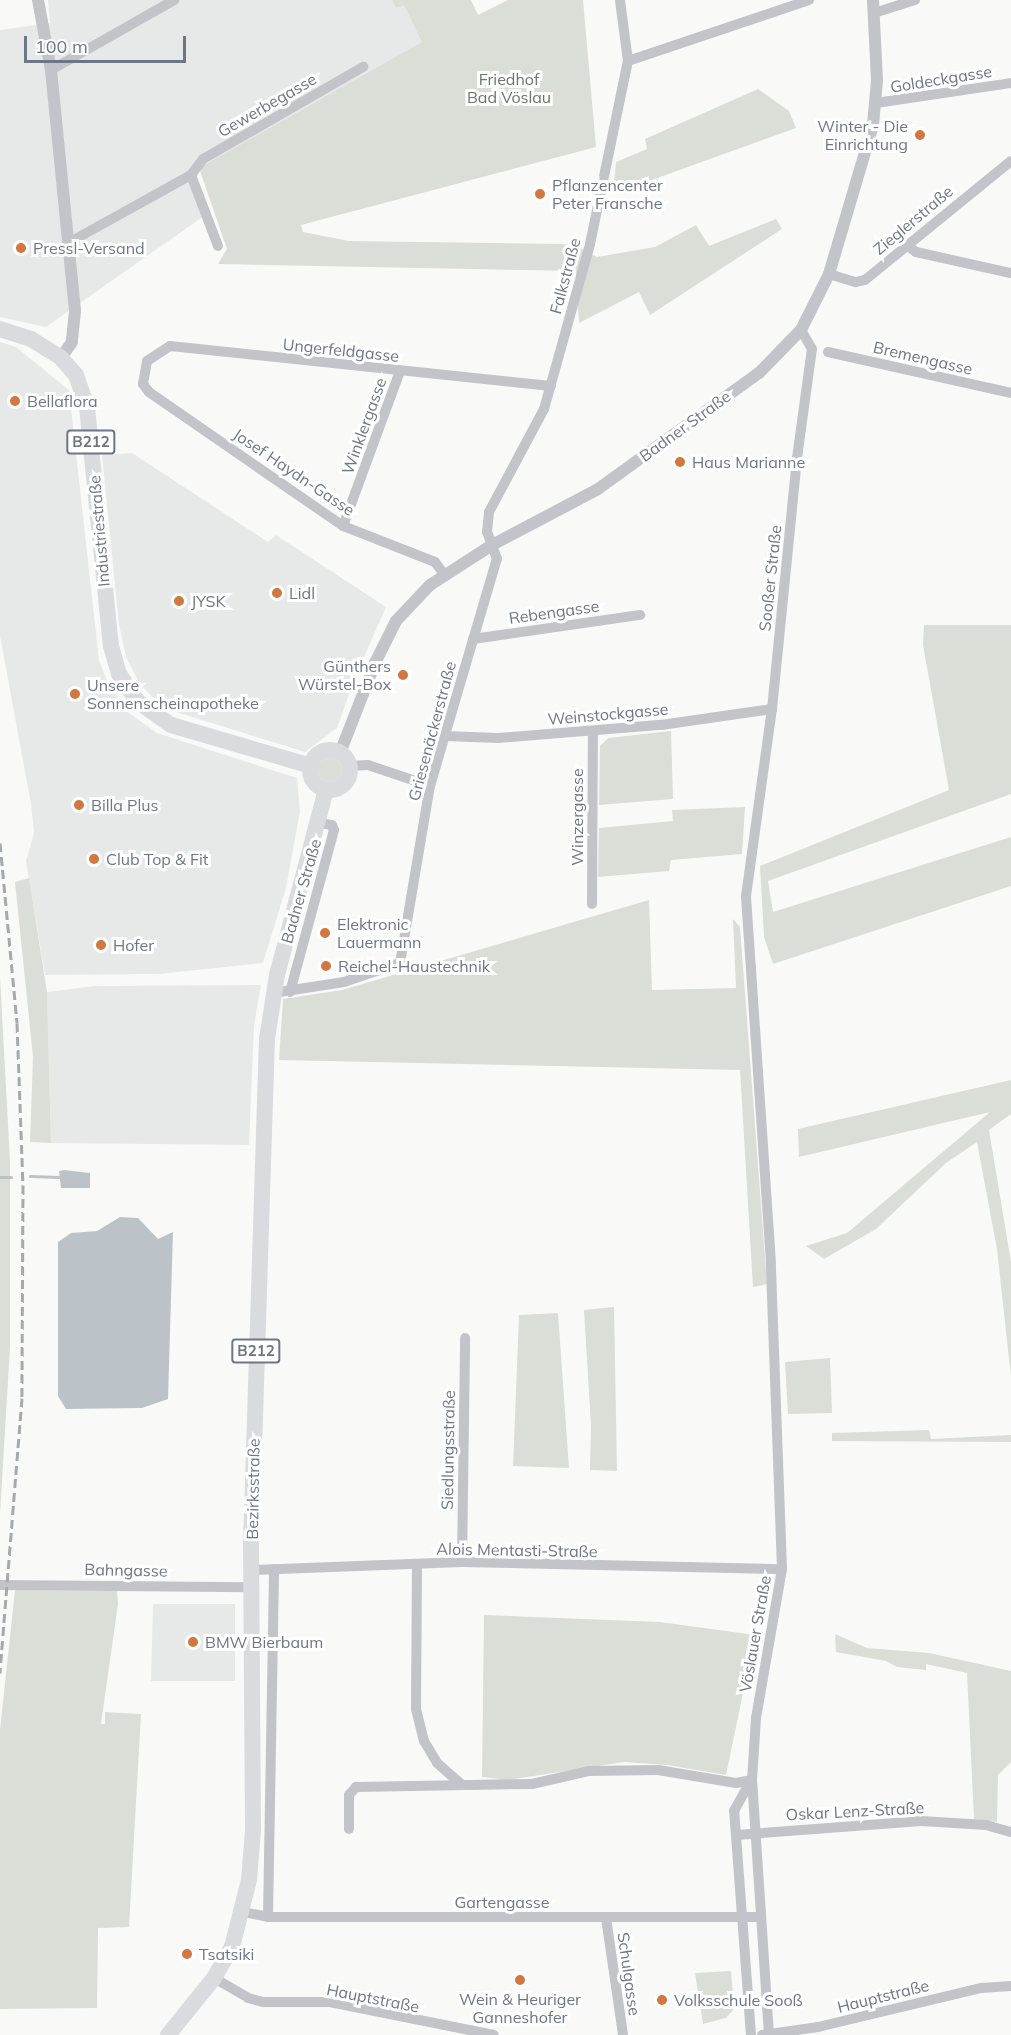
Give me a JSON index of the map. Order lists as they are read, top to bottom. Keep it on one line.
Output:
{"streets":{"main road":["Badner Straße","B212","Industriestraße","Bezirksstraße"],"street":["Goldeckgasse","Gewerbegasse","Zieglerstraße","Falkstraße","Ungerfeldgasse","Bremengasse","Winklergasse","Josef Haydn-Gasse","Sooßer Straße","Rebengasse","Weinstockgasse","Griesenäckerstraße","Winzergasse","Siedlungsstraße","Alois Mentasti-Straße","Bahngasse","Vöslauer Straße","Oskar Lenz-Straße","Gartengasse","Schulgasse","Hauptstraße"]},"crossings":[["Goldeckgasse","Badner Straße"],["Zieglerstraße","Badner Straße"],["Falkstraße","Ungerfeldgasse"],["Falkstraße","Badner Straße"],["Falkstraße","Griesenäckerstraße"],["Ungerfeldgasse","Winklergasse"],["Ungerfeldgasse","Josef Haydn-Gasse"],["Winklergasse","Josef Haydn-Gasse"],["Badner Straße","Josef Haydn-Gasse"],["Badner Straße","Industriestraße"],["Badner Straße","Sooßer Straße"],["Badner Straße","Griesenäckerstraße"],["Badner Straße","Bezirksstraße"],["B212","Industriestraße"],["B212","Bezirksstraße"],["B212","Hauptstraße"],["Sooßer Straße","Weinstockgasse"],["Sooßer Straße","Vöslauer Straße"],["Rebengasse","Griesenäckerstraße"],["Weinstockgasse","Griesenäckerstraße"],["Weinstockgasse","Winzergasse"],["Siedlungsstraße","Alois Mentasti-Straße"],["Bezirksstraße","Alois Mentasti-Straße"],["Bezirksstraße","Bahngasse"],["Bezirksstraße","Gartengasse"],["Bezirksstraße","Hauptstraße"],["Alois Mentasti-Straße","Vöslauer Straße"],["Vöslauer Straße","Oskar Lenz-Straße"],["Vöslauer Straße","Gartengasse"],["Vöslauer Straße","Hauptstraße"],["Gartengasse","Schulgasse"]],"parks":["Friedhof Bad Vöslau"],"places":["Winter - Die Einrichtung","Pflanzencenter Peter Fransche","Pressl-Versand","Bellaflora","Haus Marianne","Lidl","JYSK","Günthers Würstel-Box","Unsere Sonnenscheinapotheke","Billa Plus","Club Top & Fit","Elektronic Lauermann","Hofer","Reichel-Haustechnik","BMW Bierbaum","Tsatsiki","Wein & Heuriger Ganneshofer","Volksschule Sooß"],"scale_bar":"100 m"}
